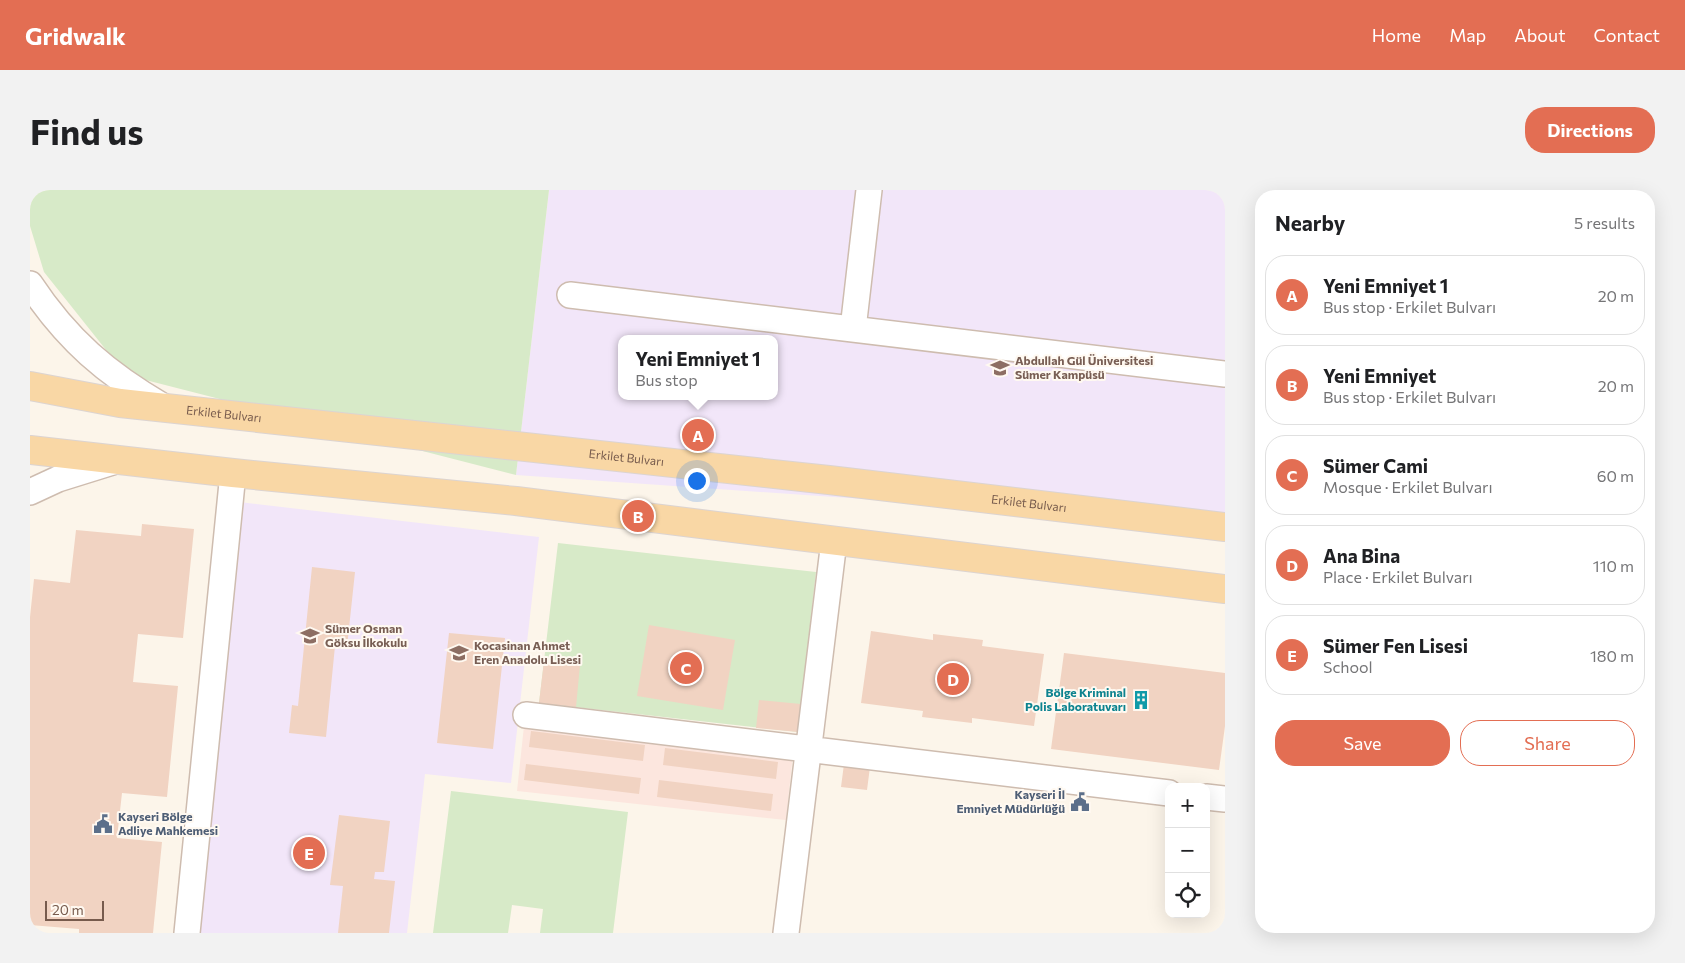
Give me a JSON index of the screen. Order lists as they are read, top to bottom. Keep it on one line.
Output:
{"streets":{"main road":["Erkilet Bulvarı"]},"places":{"school or university":["Abdullah Gül Üniversitesi Sümer Kampüsü","Sümer Osman Göksu İlkokulu","Kocasinan Ahmet Eren Anadolu Lisesi"],"building":["Bölge Kriminal Polis Laboratuvarı"],"public building":["Kayseri İl Emniyet Müdürlüğü","Kayseri Bölge Adliye Mahkemesi"]},"scale_bar":"20 m","page":{"header":"Gridwalk","nav":["Home","Map","About","Contact"],"buttons":["Directions",["Save","Share"]],"title":"Find us","heading":["Nearby","5 results"],"list":[{"mark":"A","name":"Yeni Emniyet 1","note":"Bus stop · Erkilet Bulvarı","value":"20 m"},{"mark":"B","name":"Yeni Emniyet","note":"Bus stop · Erkilet Bulvarı","value":"20 m"},{"mark":"C","name":"Sümer Cami","note":"Mosque · Erkilet Bulvarı","value":"60 m"},{"mark":"D","name":"Ana Bina","note":"Place · Erkilet Bulvarı","value":"110 m"},{"mark":"E","name":"Sümer Fen Lisesi","note":"School","value":"180 m"}],"popup":["Yeni Emniyet 1","Bus stop"],"pins":["A","B","C","D","E"],"map_buttons":["+","−"],"scale":"20 m"}}
